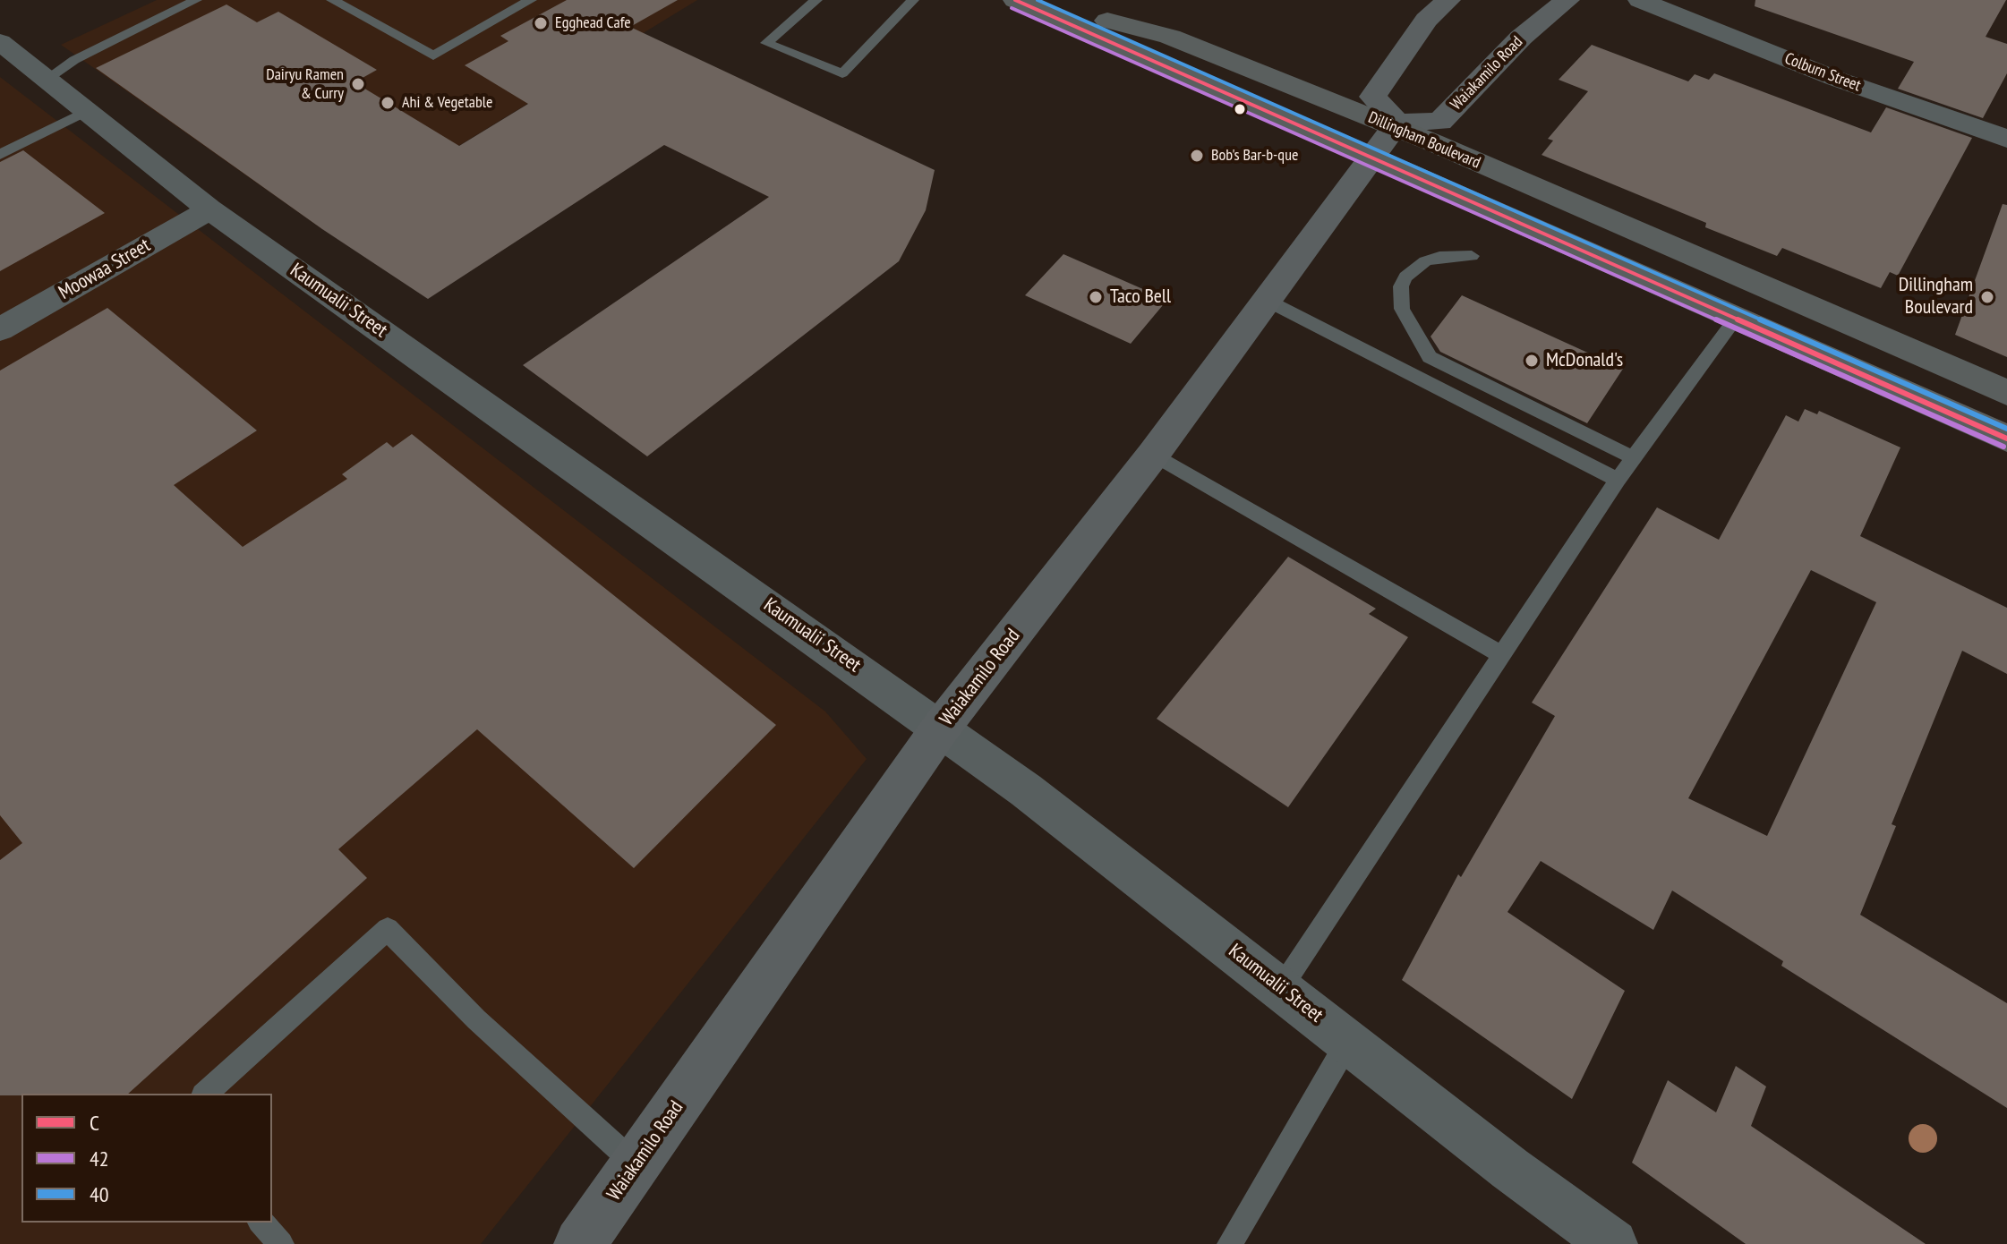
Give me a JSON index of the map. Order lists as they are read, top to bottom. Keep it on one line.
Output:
{"streets":{"main road":["Waiakamilo Road","Dillingham Boulevard"],"street":["Colburn Street","Moowaa Street","Kaumualii Street"]},"crossings":[["Waiakamilo Road","Dillingham Boulevard"],["Waiakamilo Road","Kaumualii Street"],["Moowaa Street","Kaumualii Street"]],"places":["Egghead Cafe","Dairyu Ramen & Curry","Ahi & Vegetable","Bob's Bar-b-que","Taco Bell","Dillingham Boulevard","McDonald's"],"lines":["transit line C","transit line 40","transit line 42"],"legend":["C","42","40"]}
